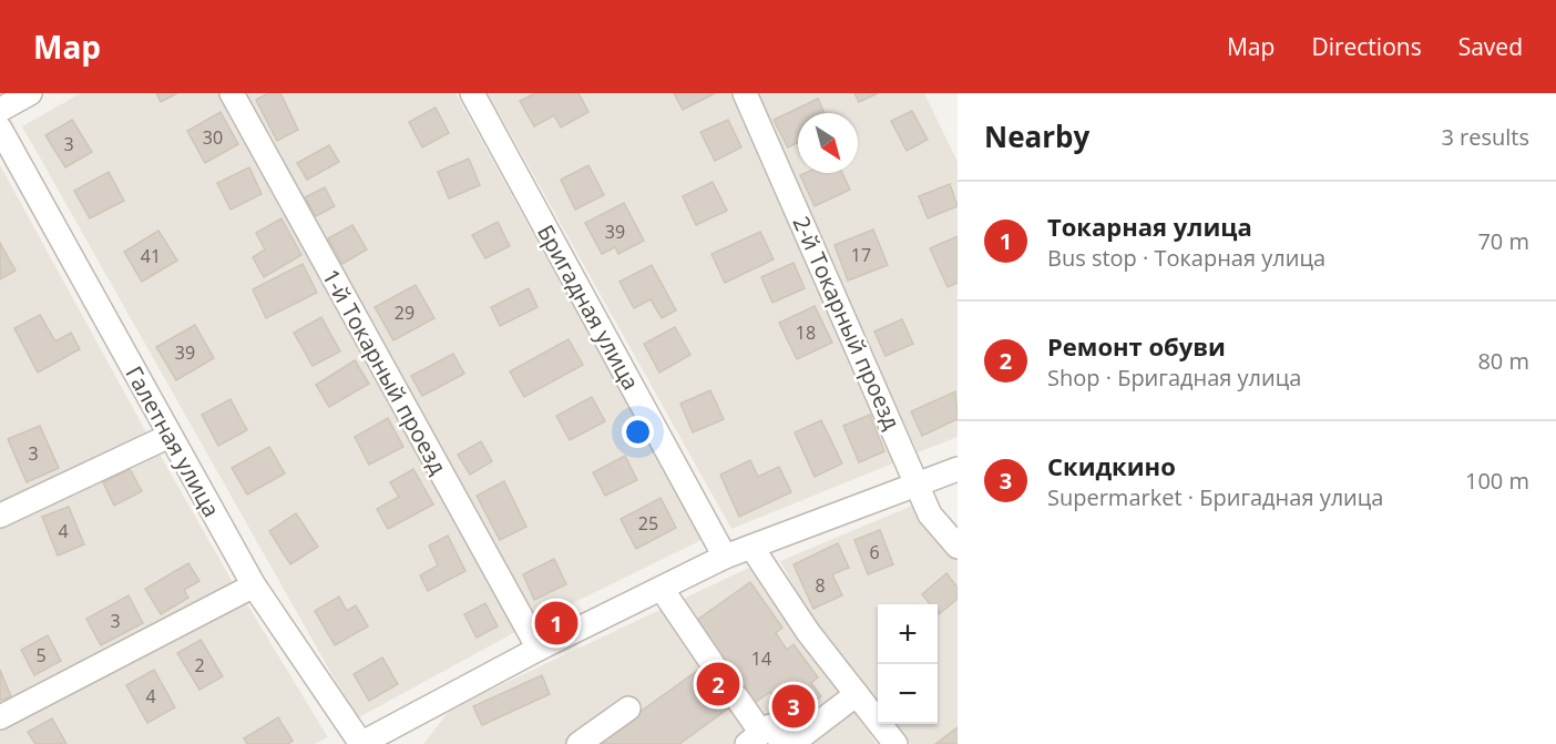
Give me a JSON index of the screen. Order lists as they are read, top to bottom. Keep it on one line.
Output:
{"streets":{"street":["Бригадная улица","2-й Токарный проезд","1-й Токарный проезд","Галетная улица"]},"house_numbers":["30","3","39","17","41","29","18","39","3","25","4","6","8","3","5","14","2","4"],"north":"bottom right","page":{"header":"Map","nav":["Map","Directions","Saved"],"heading":["Nearby","3 results"],"list":[{"mark":"1","name":"Токарная улица","note":"Bus stop · Токарная улица","value":"70 m"},{"mark":"2","name":"Ремонт обуви","note":"Shop · Бригадная улица","value":"80 m"},{"mark":"3","name":"Скидкино","note":"Supermarket · Бригадная улица","value":"100 m"}],"pins":["1","2","3"],"map_buttons":["+","−"]}}
